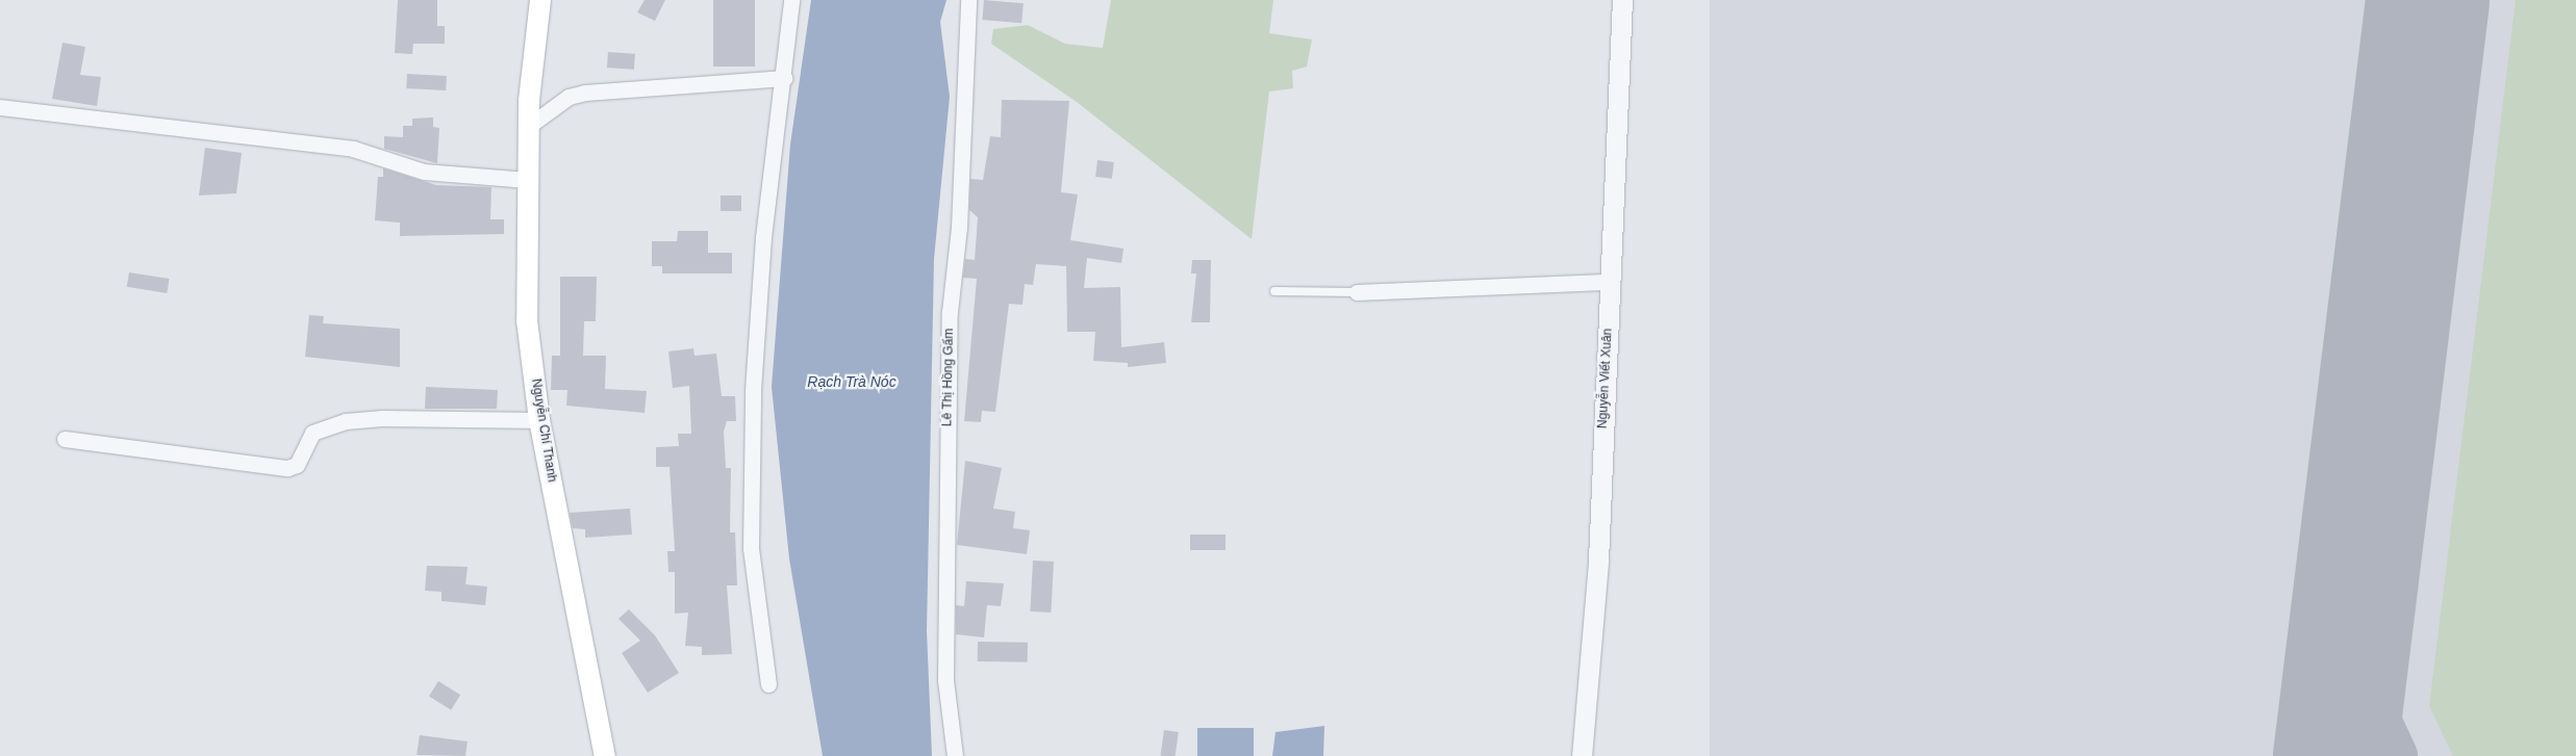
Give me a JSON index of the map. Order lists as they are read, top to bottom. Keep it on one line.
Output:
{"streets":{"main road":["Nguyễn Chí Thanh"],"street":["Lê Thị Hồng Gấm","Nguyễn Viết Xuân"]},"water":["Rạch Trà Nóc"]}
